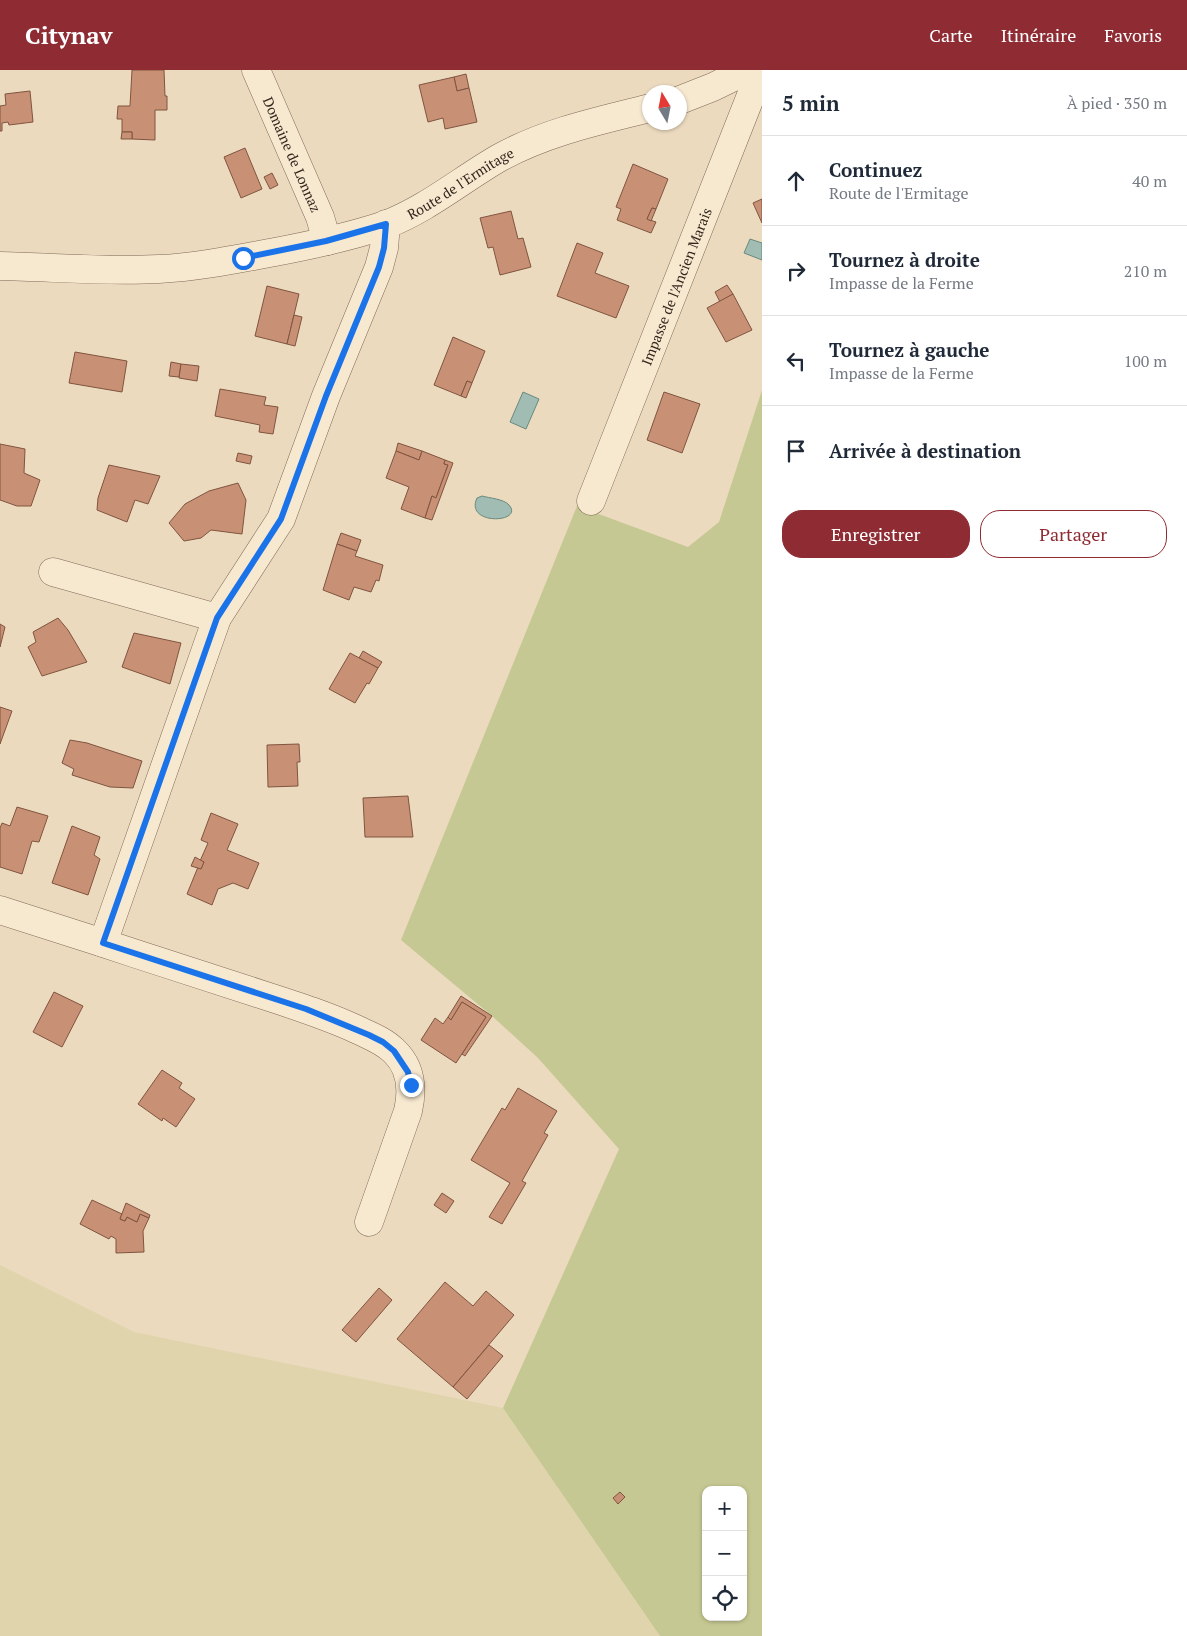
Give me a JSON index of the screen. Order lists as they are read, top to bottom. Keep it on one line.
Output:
{"streets":{"street":["Domaine de Lonnaz","Route de l'Ermitage","Impasse de l'Ancien Marais"]},"crossings":[["Domaine de Lonnaz","Route de l'Ermitage"]],"north":"top","page":{"header":"Citynav","nav":["Carte","Itinéraire","Favoris"],"heading":["5 min","À pied · 350 m"],"list":[["Continuez","Route de l'Ermitage","40 m"],["Tournez à droite","Impasse de la Ferme","210 m"],["Tournez à gauche","Impasse de la Ferme","100 m"],"Arrivée à destination"],"buttons":["Enregistrer","Partager"],"map_buttons":["+","−"]}}
